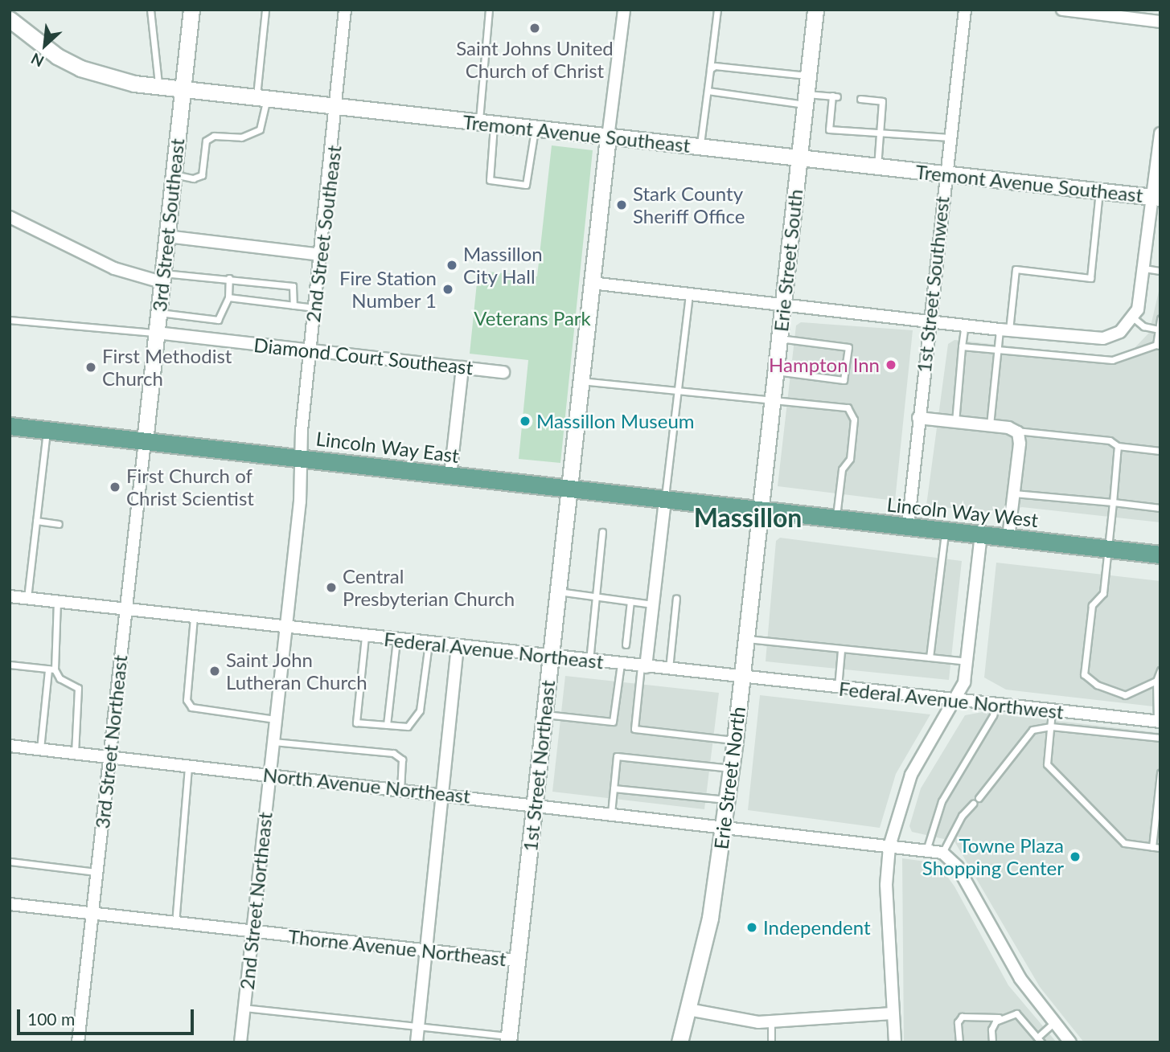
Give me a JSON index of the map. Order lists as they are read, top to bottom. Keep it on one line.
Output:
{"streets":{"main road":["Lincoln Way East","Lincoln Way West"],"street":["Tremont Avenue Southeast","3rd Street Southeast","2nd Street Southeast","Erie Street South","1st Street Southwest","Diamond Court Southeast","Federal Avenue Northeast","Federal Avenue Northwest","3rd Street Northeast","1st Street Northeast","Erie Street North","North Avenue Northeast","2nd Street Northeast","Thorne Avenue Northeast"]},"crossings":[["Tremont Avenue Southeast","3rd Street Southeast"],["Tremont Avenue Southeast","2nd Street Southeast"],["Tremont Avenue Southeast","Erie Street South"],["Tremont Avenue Southeast","1st Street Southwest"],["Tremont Avenue Southeast","1st Street Northeast"],["3rd Street Southeast","Diamond Court Southeast"],["3rd Street Southeast","Lincoln Way East"],["3rd Street Southeast","3rd Street Northeast"],["2nd Street Southeast","Diamond Court Southeast"],["2nd Street Southeast","Lincoln Way East"],["2nd Street Southeast","2nd Street Northeast"],["Erie Street South","Lincoln Way East"],["Erie Street South","Lincoln Way West"],["Erie Street South","Erie Street North"],["1st Street Southwest","Lincoln Way West"],["Lincoln Way East","Lincoln Way West"],["Lincoln Way East","3rd Street Northeast"],["Lincoln Way East","1st Street Northeast"],["Lincoln Way East","Erie Street North"],["Lincoln Way East","2nd Street Northeast"],["Lincoln Way West","Erie Street North"],["Federal Avenue Northeast","Federal Avenue Northwest"],["Federal Avenue Northeast","3rd Street Northeast"],["Federal Avenue Northeast","1st Street Northeast"],["Federal Avenue Northeast","Erie Street North"],["Federal Avenue Northeast","2nd Street Northeast"],["Federal Avenue Northwest","Erie Street North"],["3rd Street Northeast","North Avenue Northeast"],["3rd Street Northeast","Thorne Avenue Northeast"],["1st Street Northeast","North Avenue Northeast"],["1st Street Northeast","Thorne Avenue Northeast"],["Erie Street North","North Avenue Northeast"],["North Avenue Northeast","2nd Street Northeast"],["2nd Street Northeast","Thorne Avenue Northeast"]],"districts":["Massillon"],"parks":["Veterans Park"],"places":["Saint Johns United Church of Christ","Stark County Sheriff Office","Massillon City Hall","Fire Station Number 1","Hampton Inn","First Methodist Church","Massillon Museum","First Church of Christ Scientist","Central Presbyterian Church","Saint John Lutheran Church","Towne Plaza Shopping Center","Independent"],"scale_bar":"100 m","north":"bottom left"}
